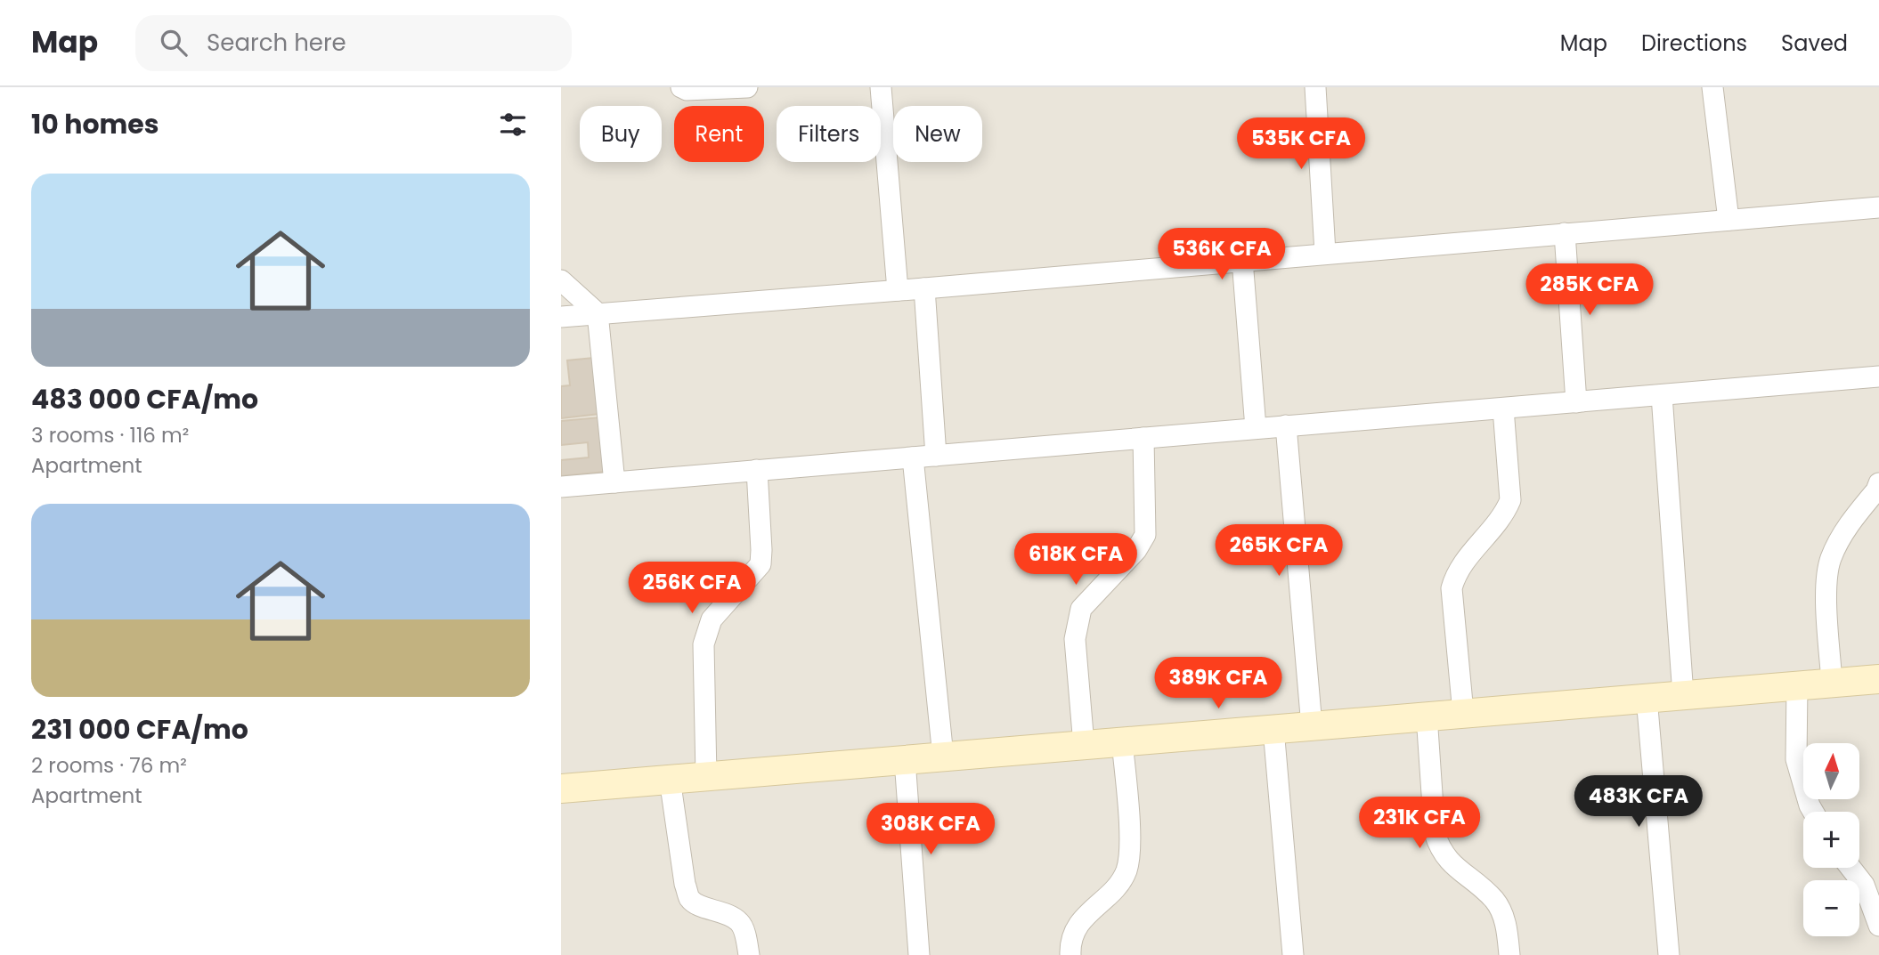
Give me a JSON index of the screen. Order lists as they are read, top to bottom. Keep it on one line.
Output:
{"north":"top","page":{"header":"Map","search":"Search here","nav":["Map","Directions","Saved"],"heading":"10 homes","chip":["Buy","Rent","Filters","New"],"price":["535K CFA","536K CFA","285K CFA","265K CFA","618K CFA","256K CFA","389K CFA","483K CFA","231K CFA","308K CFA"],"list":[{"name":"483 000 CFA/mo","note":"3 rooms · 116 m² · Apartment"},{"name":"231 000 CFA/mo","note":"2 rooms · 76 m² · Apartment"}],"map_buttons":["+","−"]}}
